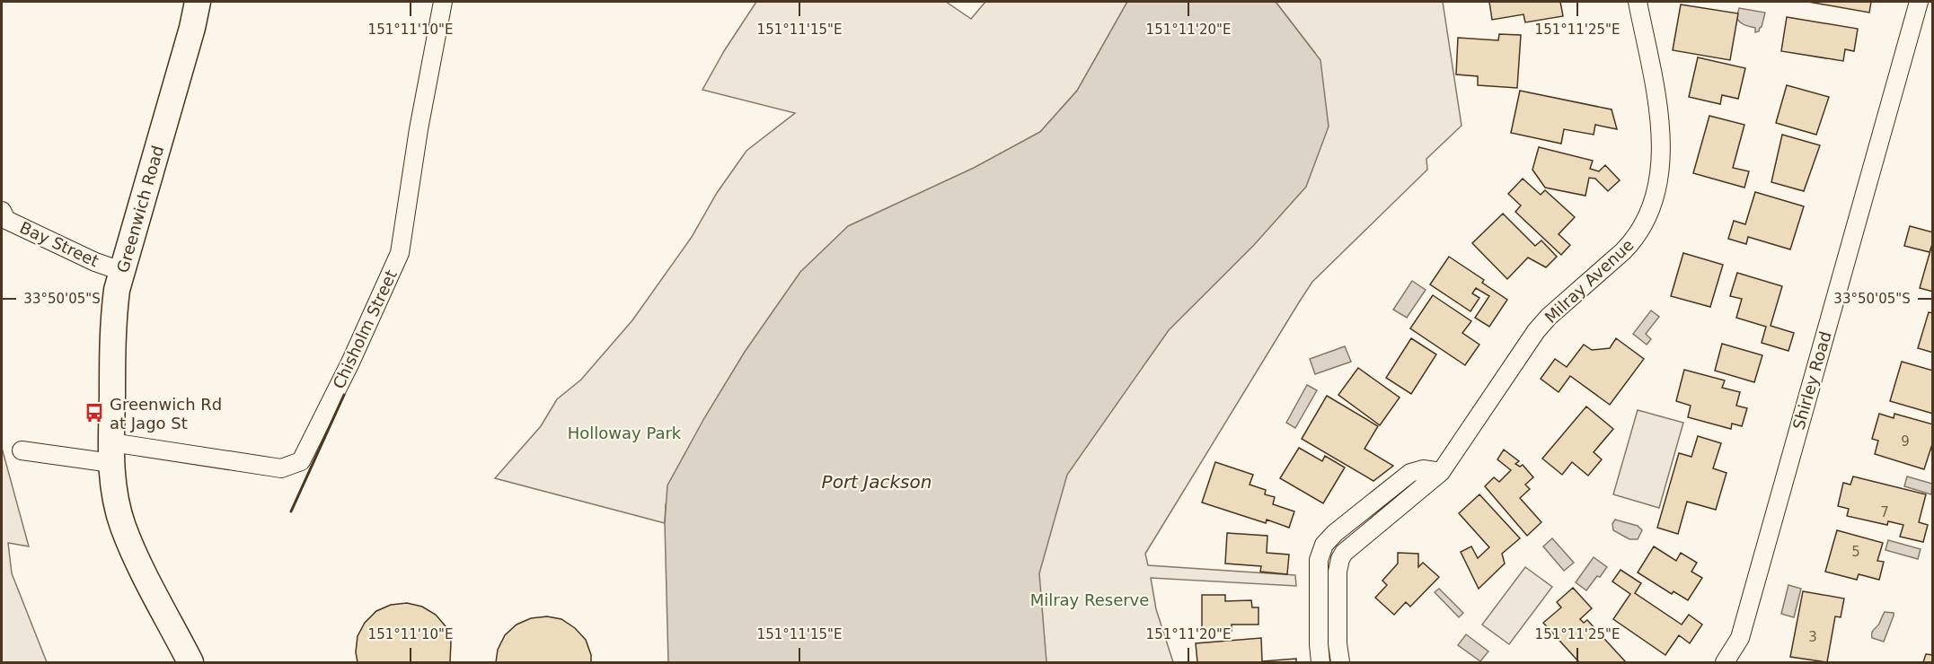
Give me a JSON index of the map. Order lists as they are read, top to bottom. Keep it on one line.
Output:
{"streets":{"street":["Greenwich Road","Bay Street","Milray Avenue","Chisholm Street","Shirley Road"]},"crossings":[["Greenwich Road","Bay Street"],["Greenwich Road","Chisholm Street"]],"water":["Port Jackson"],"parks":["Holloway Park","Milray Reserve"],"places":{"bus stop":["Greenwich Rd at Jago St"]},"house_numbers":["9","7","5","3"],"coordinates":["151°11'10\"E","151°11'15\"E","151°11'20\"E","151°11'25\"E","33°50'05\"S"]}
